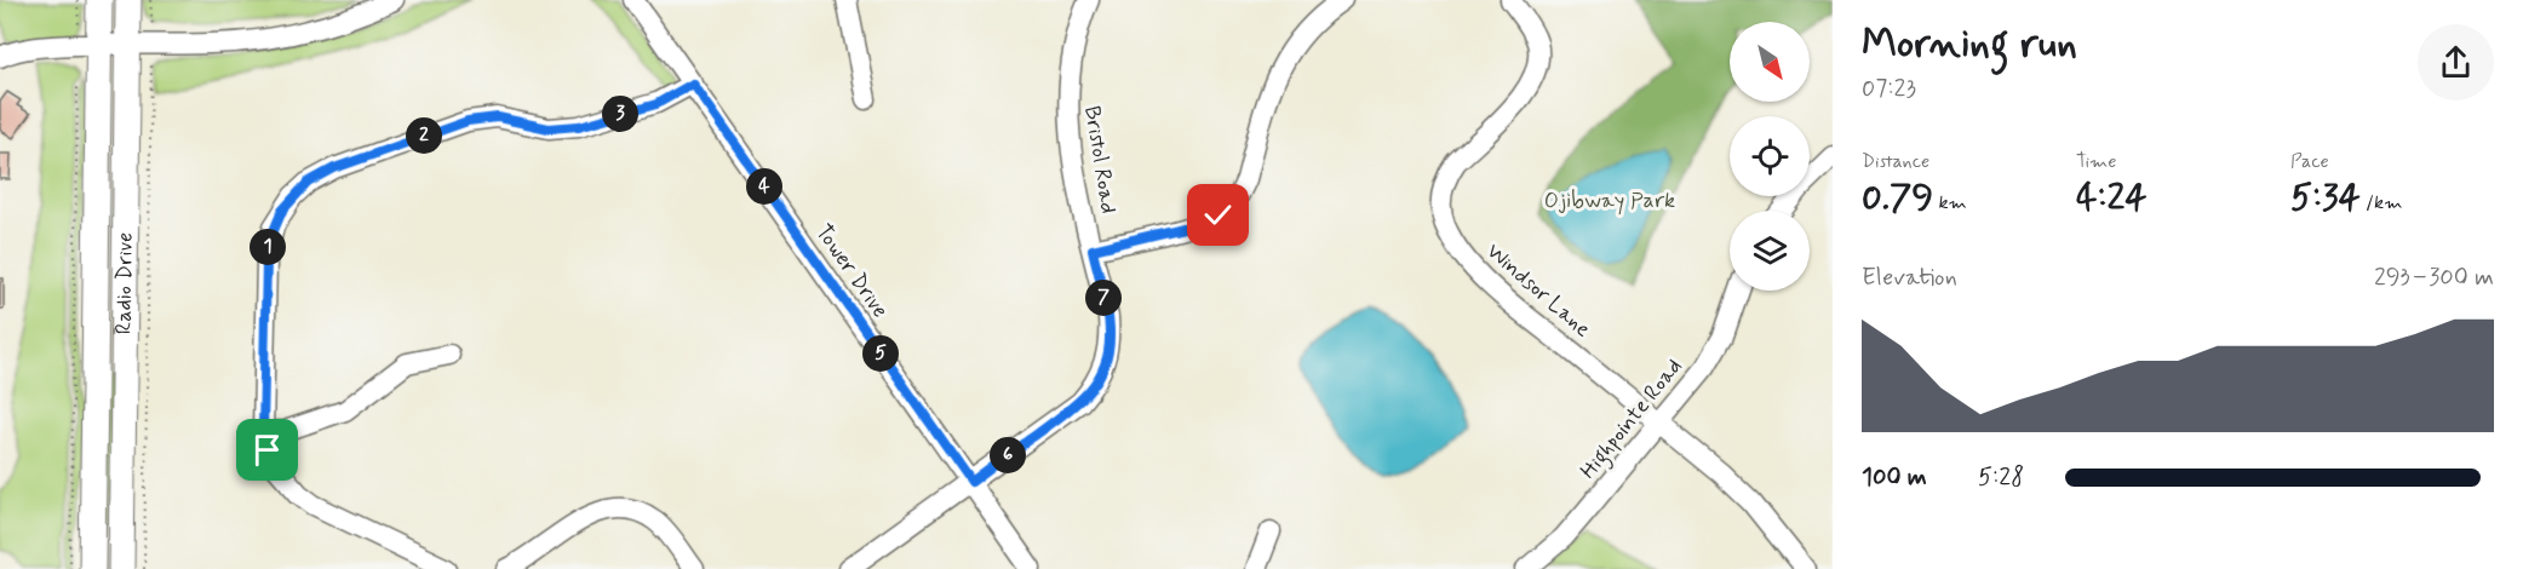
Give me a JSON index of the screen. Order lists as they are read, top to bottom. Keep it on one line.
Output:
{"streets":{"main road":["Radio Drive"],"street":["Bristol Road","Tower Drive","Windsor Lane","Highpointe Road"]},"crossings":[["Bristol Road","Tower Drive"],["Windsor Lane","Highpointe Road"]],"parks":["Ojibway Park"],"north":"bottom right","page":{"heading":["Morning run","07:23"],"pins":["3","2","4","1","7","5","6"],"stats":[["Distance","0.79 km"],["Time","4:24"],["Pace","5:34 /km"]],"chart":["Elevation","293–300 m"],"list":[{"name":"100 m","note":"5:28"}]}}
